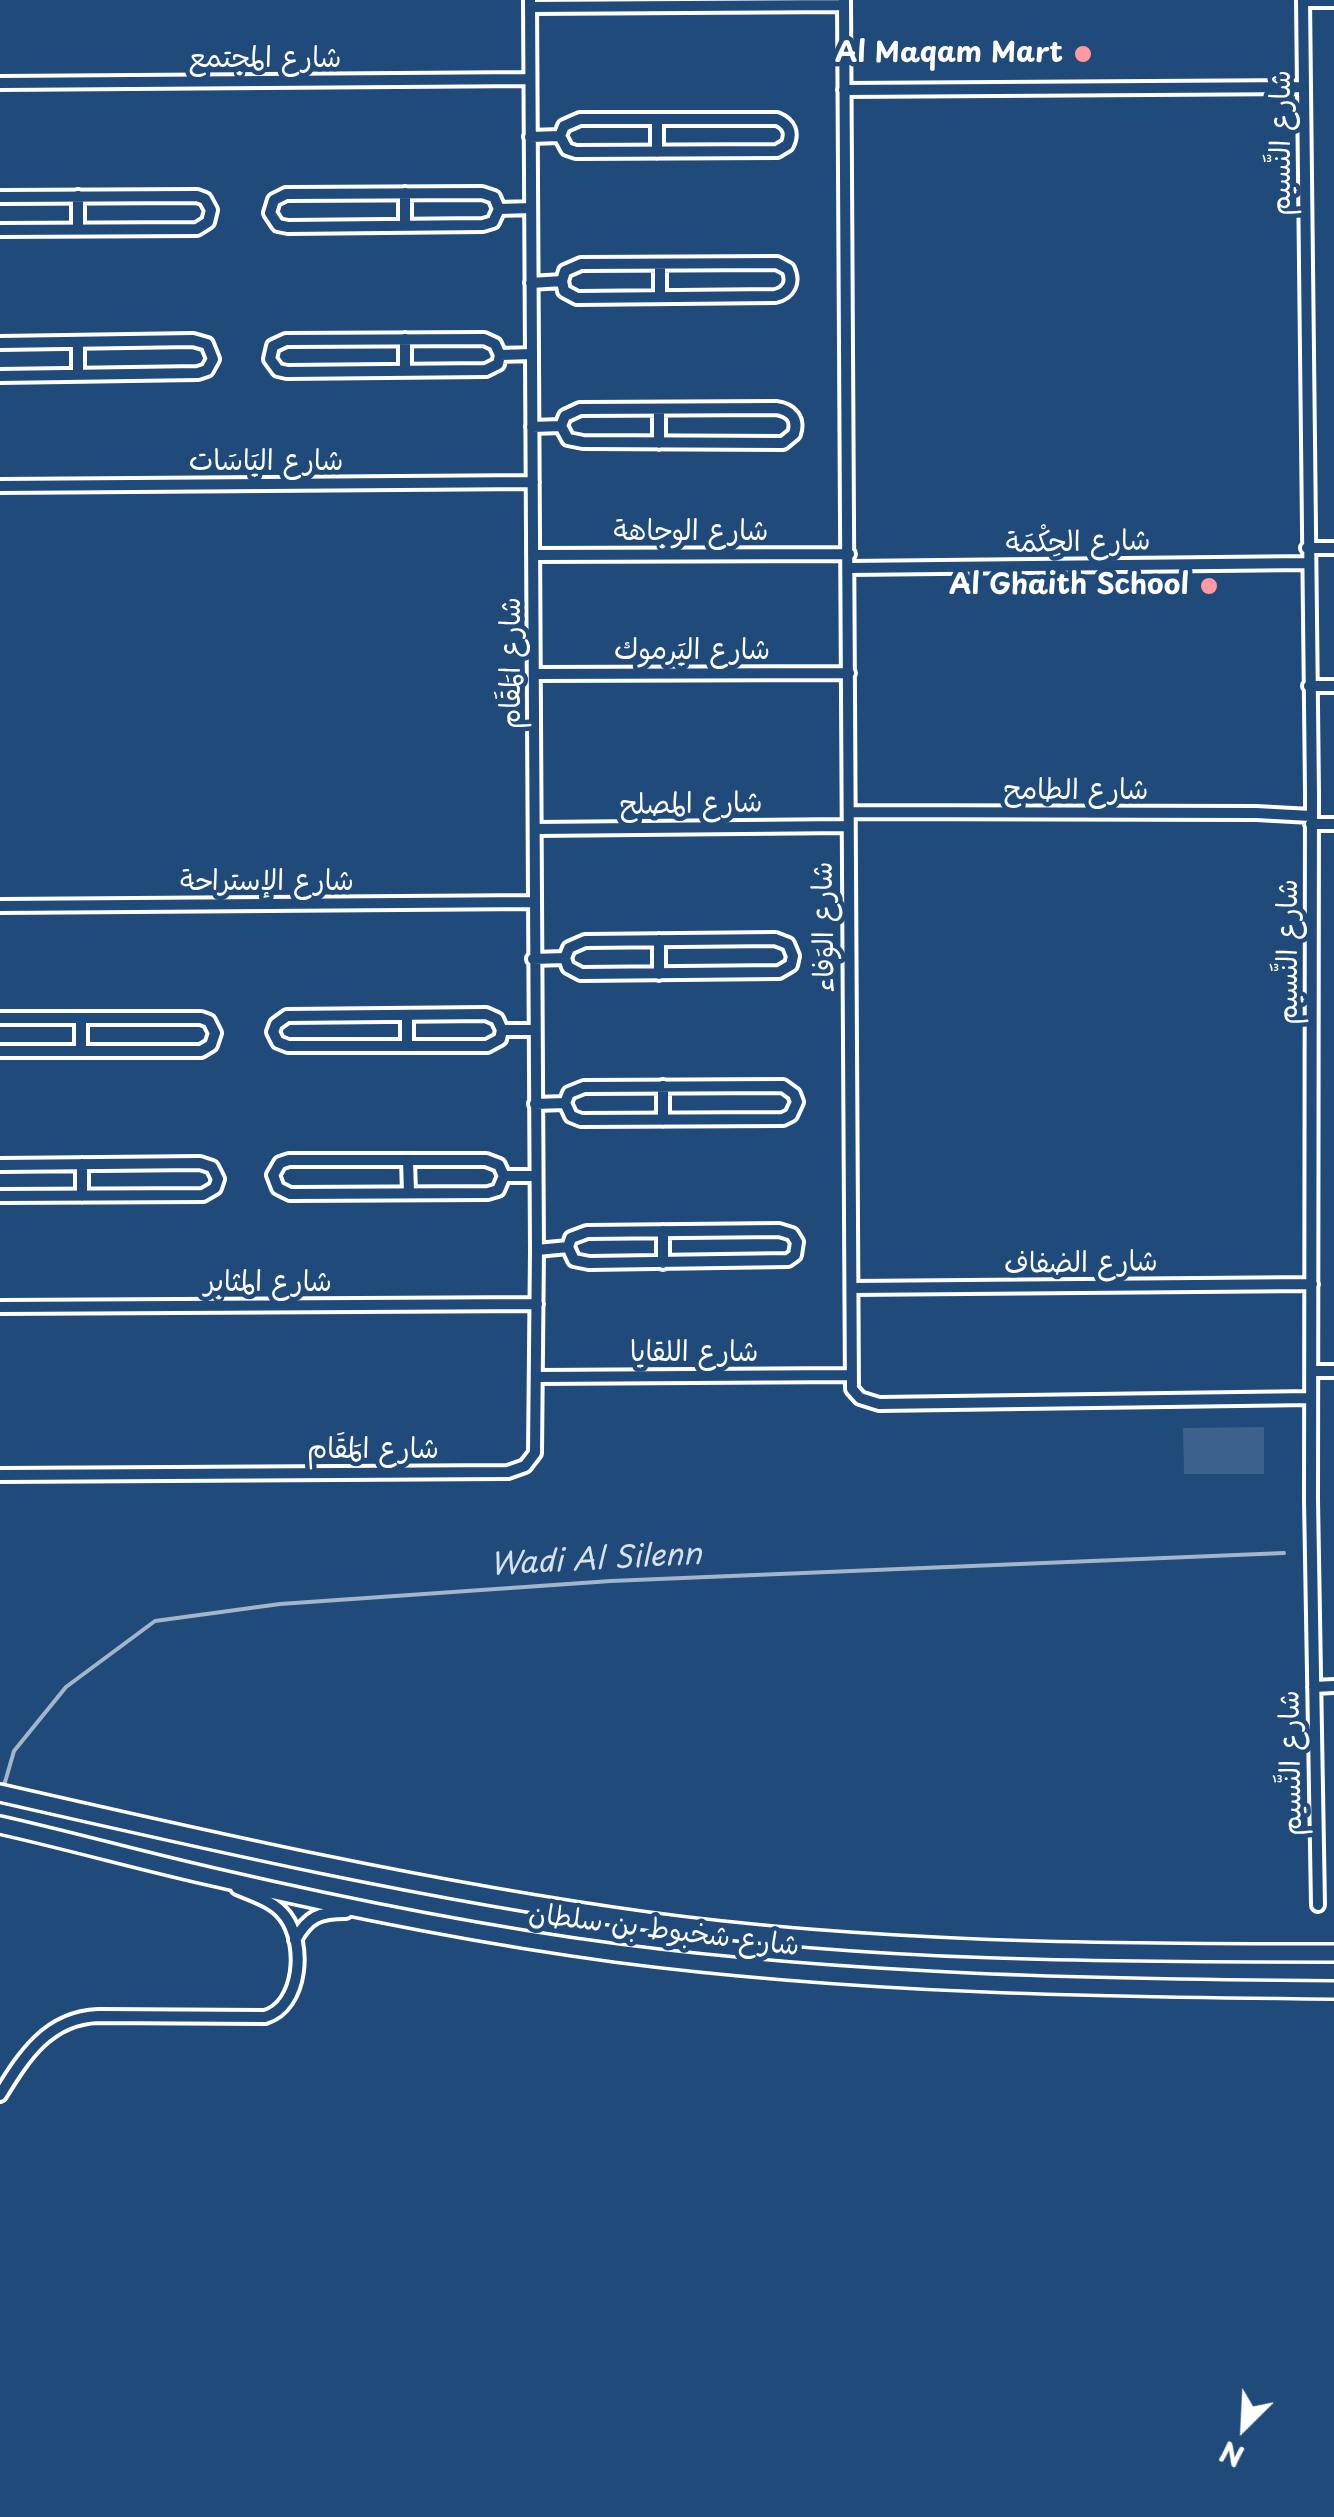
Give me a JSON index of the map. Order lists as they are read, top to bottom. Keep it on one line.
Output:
{"streets":{"main road":["شارع شخبوط بن سلطان"],"street":["شارع المجتمع","شارع النَّسيم","شارع اليَاسَات","شارع الوجاهة","شارع الحِكْمَة","شارع اليَرموك","شارع المَقَام","شارع الطامح","شارع المصلح","شارع الإستراحة","شارع الوَفاء","شارع الضفاف","شارع المثابر","شارع اللقايا"]},"crossings":[["شارع المجتمع","شارع المَقَام"],["شارع النَّسيم","شارع الحِكْمَة"],["شارع النَّسيم","شارع الطامح"],["شارع النَّسيم","شارع الضفاف"],["شارع اليَاسَات","شارع المَقَام"],["شارع الوجاهة","شارع المَقَام"],["شارع الوجاهة","شارع الوَفاء"],["شارع الحِكْمَة","شارع الوَفاء"],["شارع اليَرموك","شارع المَقَام"],["شارع اليَرموك","شارع الوَفاء"],["شارع المَقَام","شارع المصلح"],["شارع المَقَام","شارع الإستراحة"],["شارع المَقَام","شارع المثابر"],["شارع المَقَام","شارع اللقايا"],["شارع الطامح","شارع المصلح"],["شارع الطامح","شارع الوَفاء"],["شارع المصلح","شارع الوَفاء"],["شارع الوَفاء","شارع الضفاف"],["شارع الوَفاء","شارع اللقايا"]],"water":["Wadi Al Silenn"],"places":["Al Maqam Mart","Al Ghaith School"],"north":"bottom left"}
